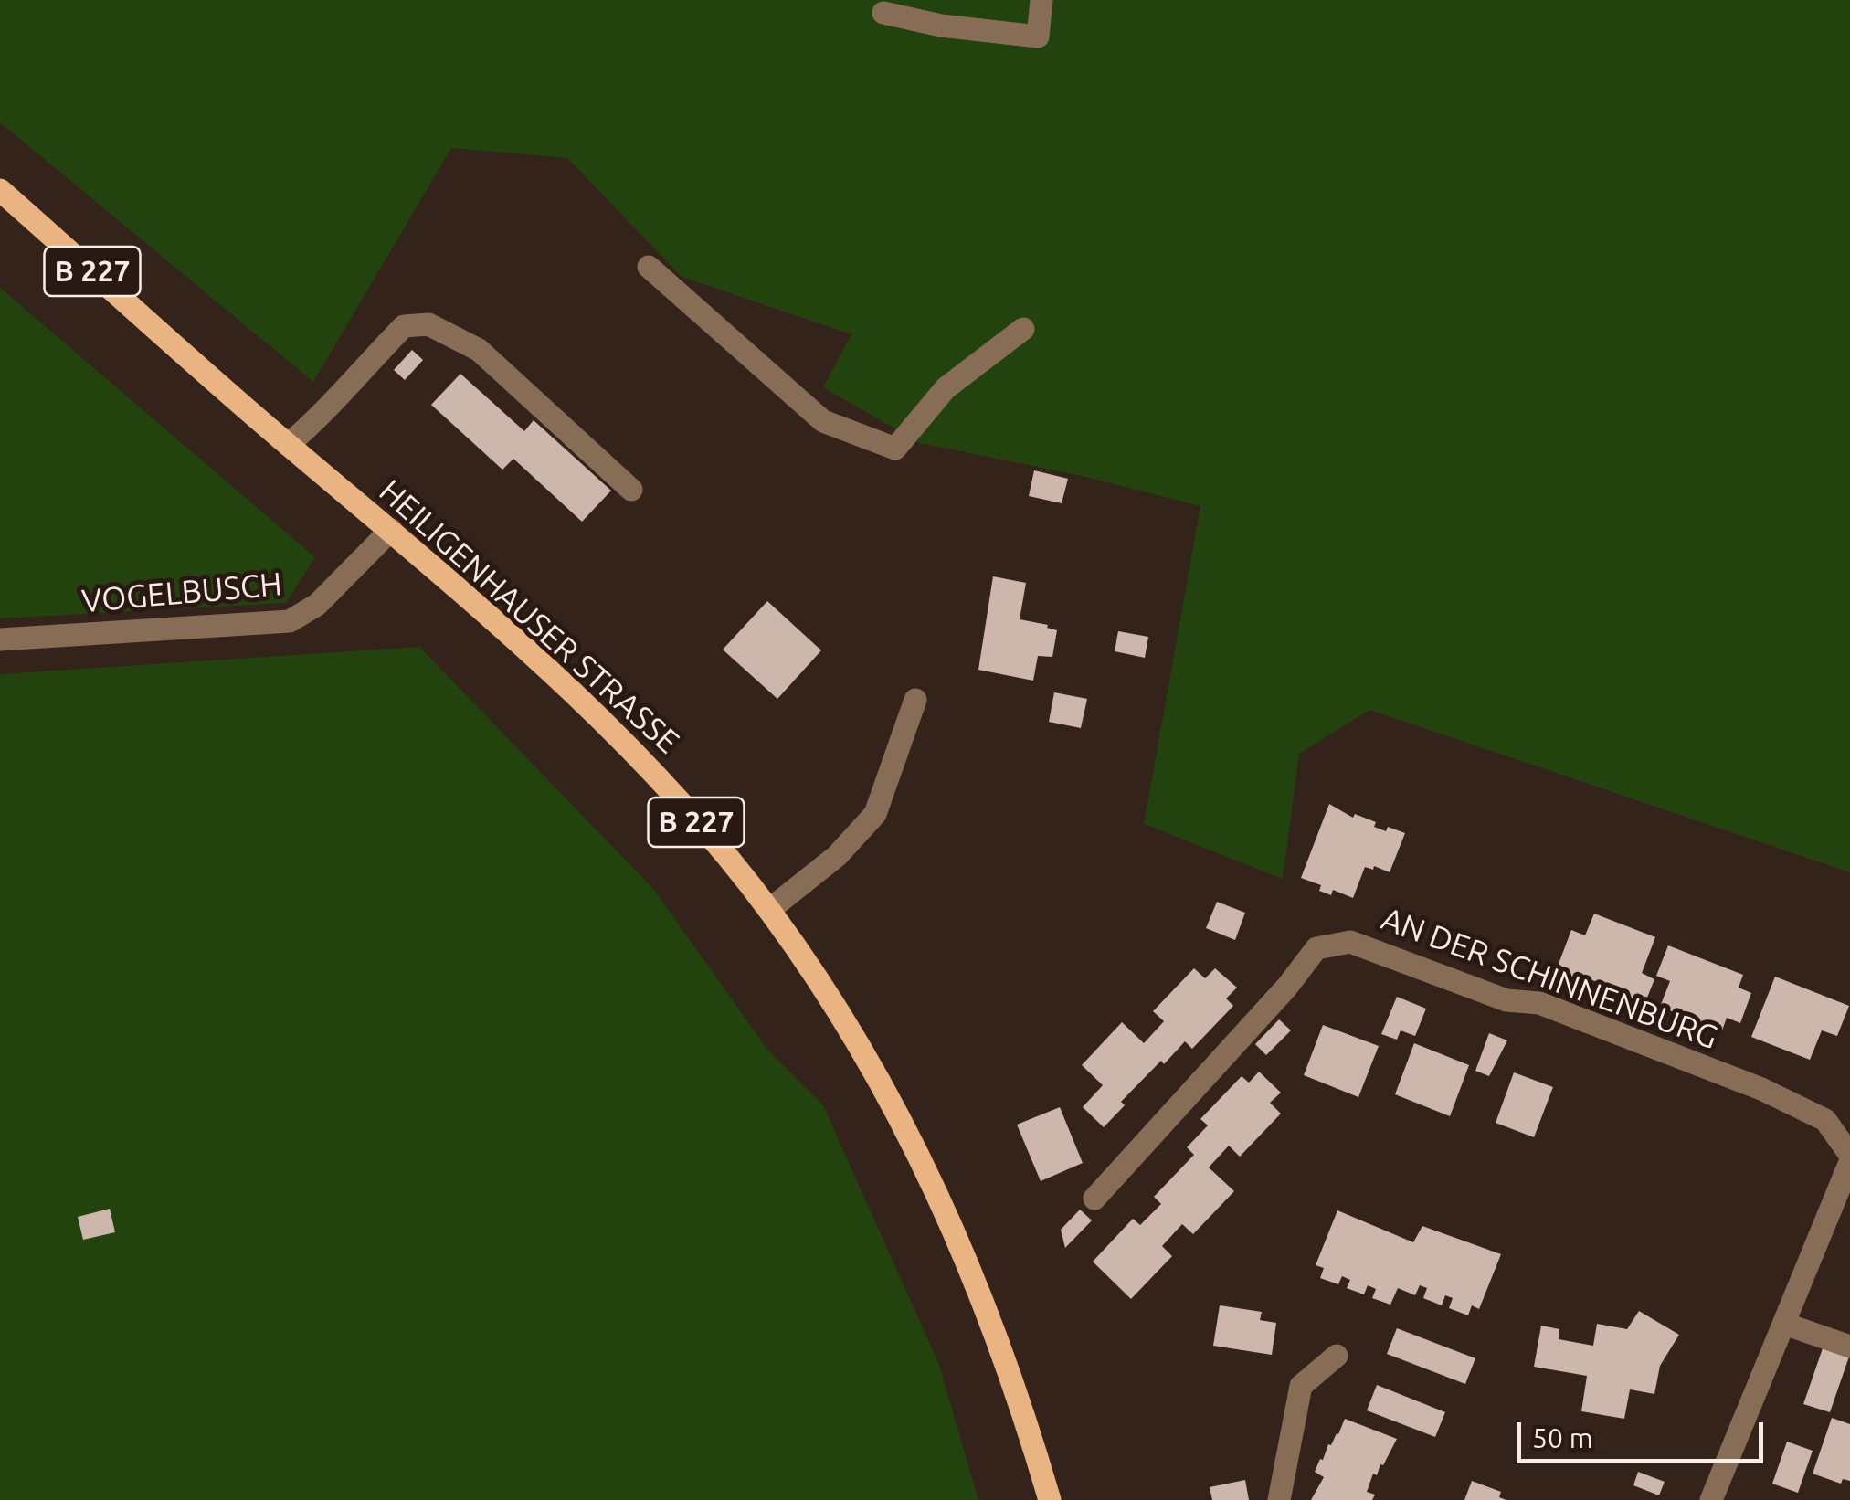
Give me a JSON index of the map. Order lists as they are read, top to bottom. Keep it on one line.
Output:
{"streets":{"main road":["B 227","HEILIGENHAUSER STRASSE"],"street":["VOGELBUSCH","AN DER SCHINNENBURG"]},"crossings":[["VOGELBUSCH","HEILIGENHAUSER STRASSE"]],"scale_bar":"50 m"}
